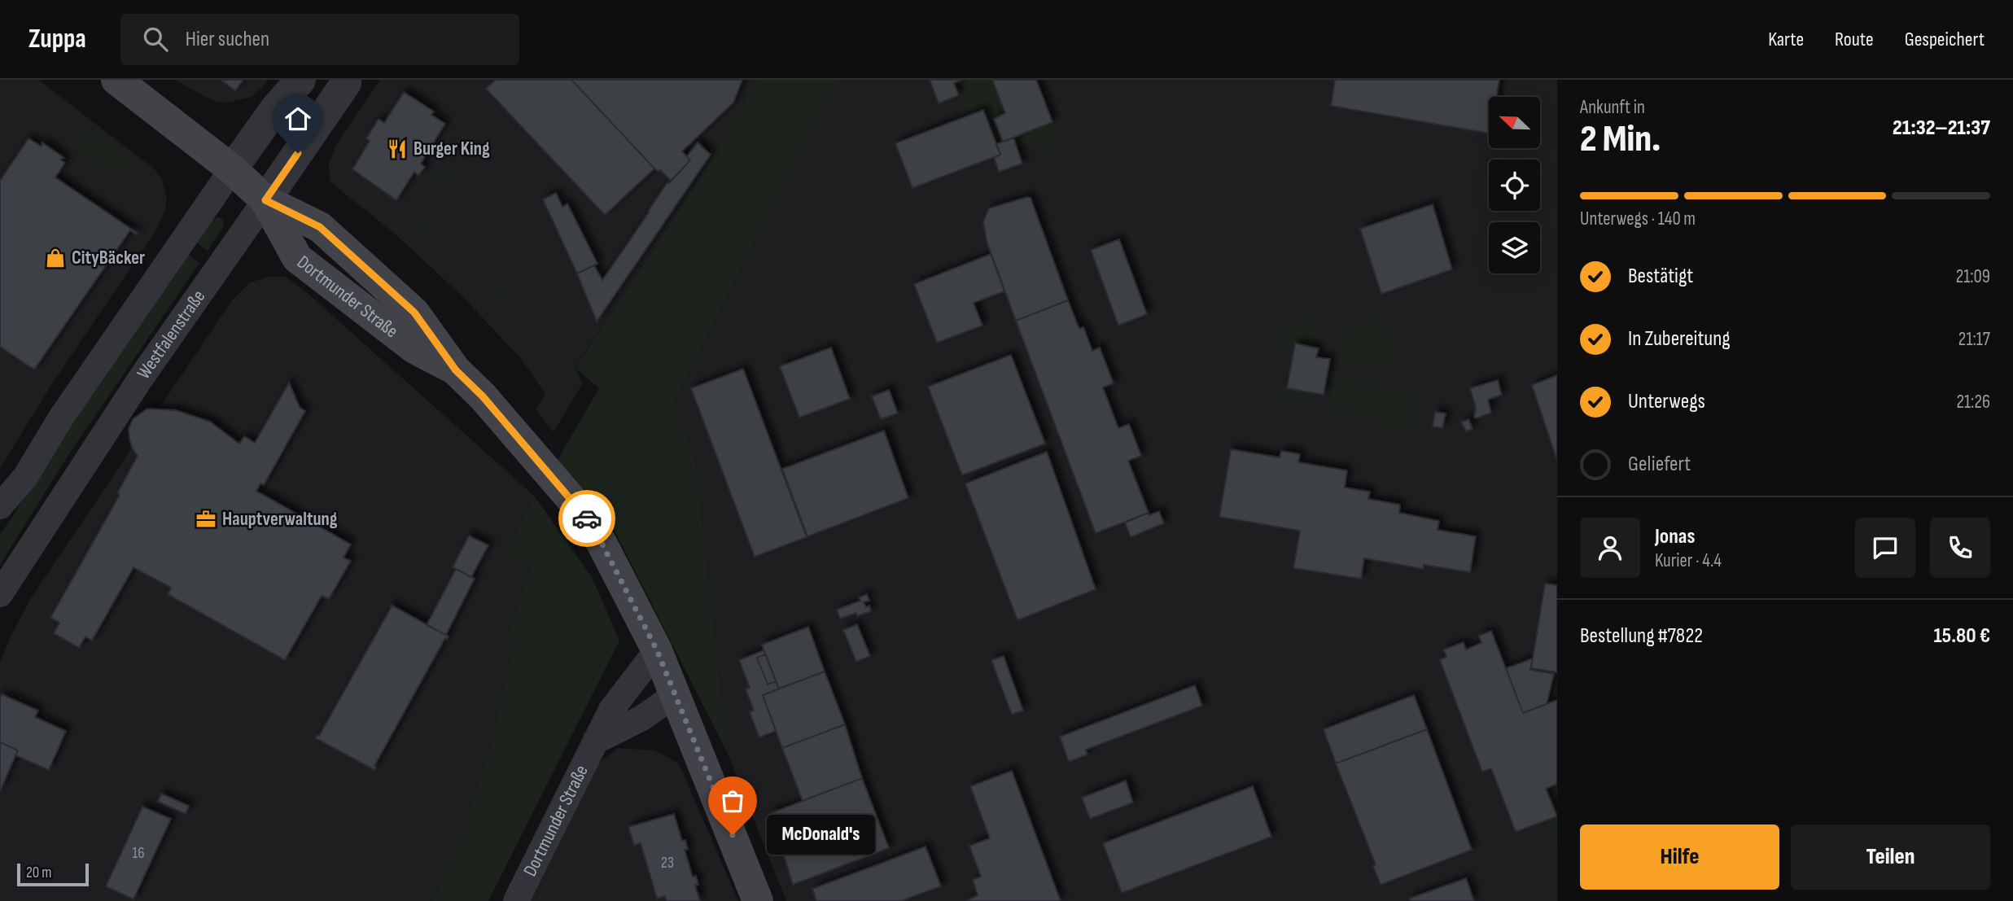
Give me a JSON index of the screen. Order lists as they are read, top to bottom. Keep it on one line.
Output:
{"streets":{"main road":["Dortmunder Straße"],"street":["Westfalenstraße"]},"crossings":[["Dortmunder Straße","Westfalenstraße"]],"places":{"restaurant":["Burger King"],"shop":["CityBäcker"],"office":["Hauptverwaltung"],"other":["McDonald's"]},"house_numbers":["16","23"],"scale_bar":"20 m","north":"top left","page":{"header":"Zuppa","search":"Hier suchen","nav":["Karte","Route","Gespeichert"],"heading":["2 Min.","Ankunft in","21:32–21:37"],"panel":["Jonas","Kurier · 4.4","Bestellung #7822","15.80 €"],"bar":"Unterwegs · 140 m","list":[["Bestätigt","21:09"],["In Zubereitung","21:17"],["Unterwegs","21:26"],"Geliefert"],"buttons":["Hilfe","Teilen"],"bubble":"McDonald's","scale":"20 m"}}
